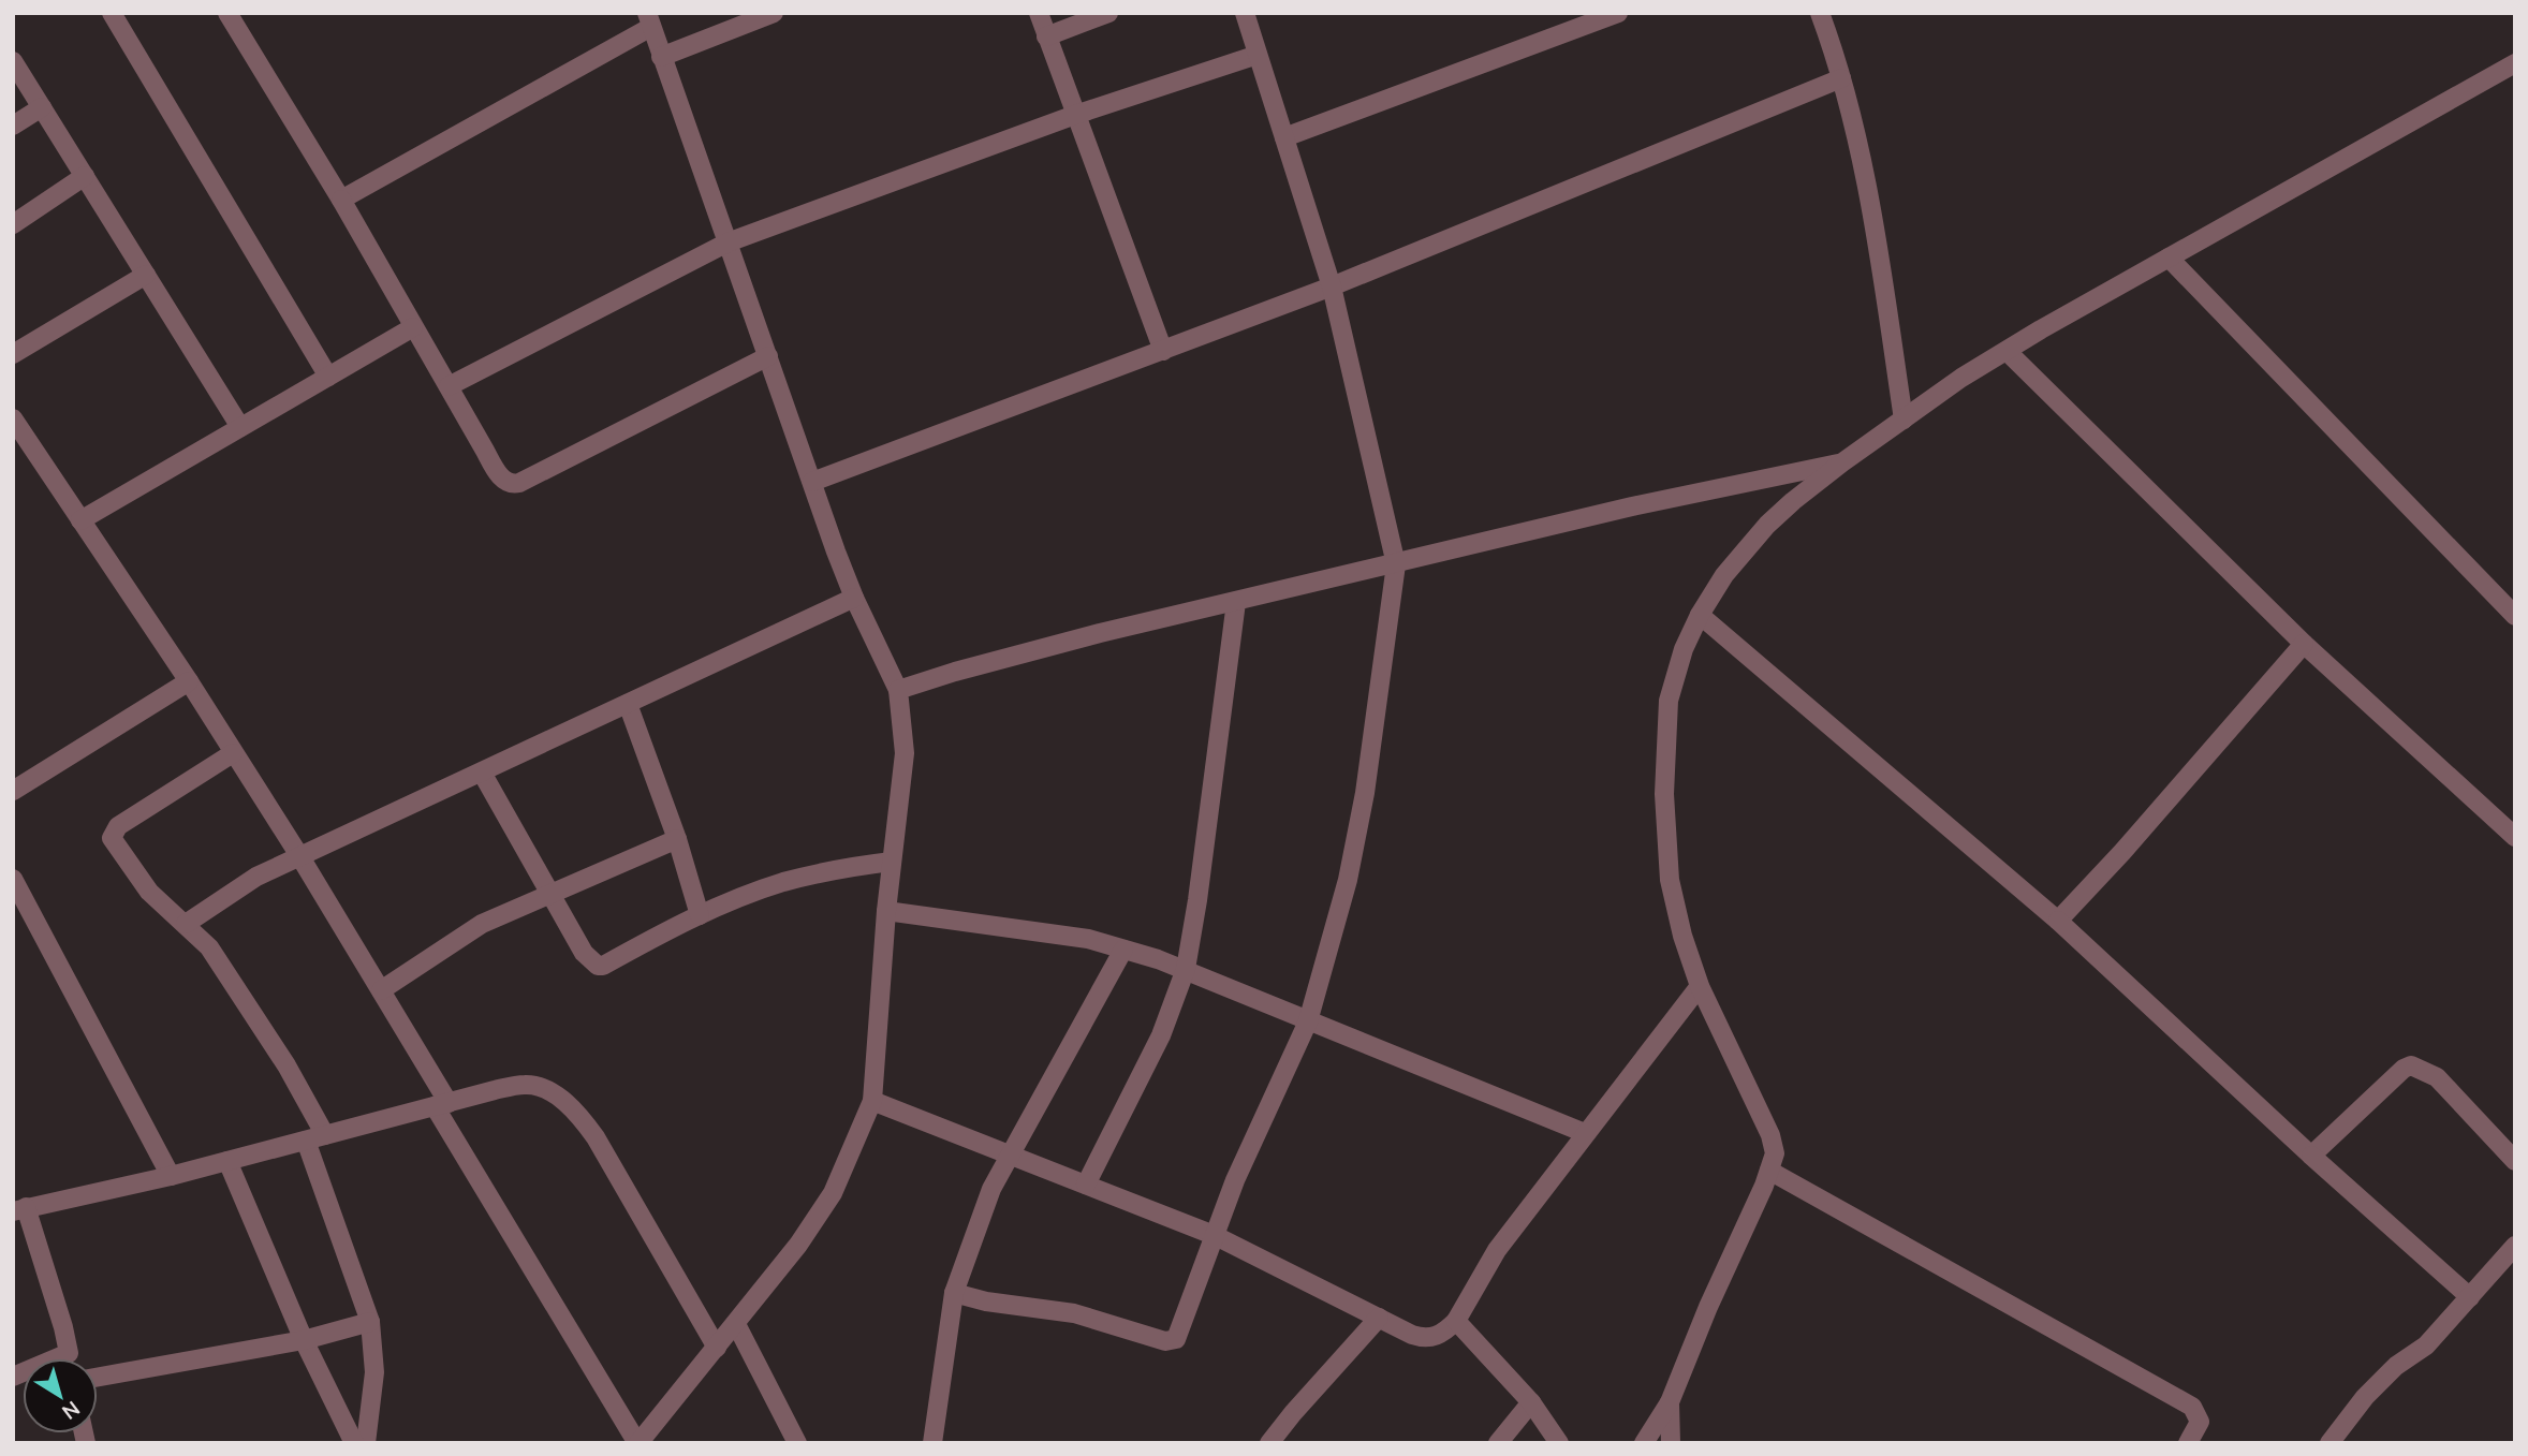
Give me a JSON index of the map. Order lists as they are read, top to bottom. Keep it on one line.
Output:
{"north":"bottom right"}
